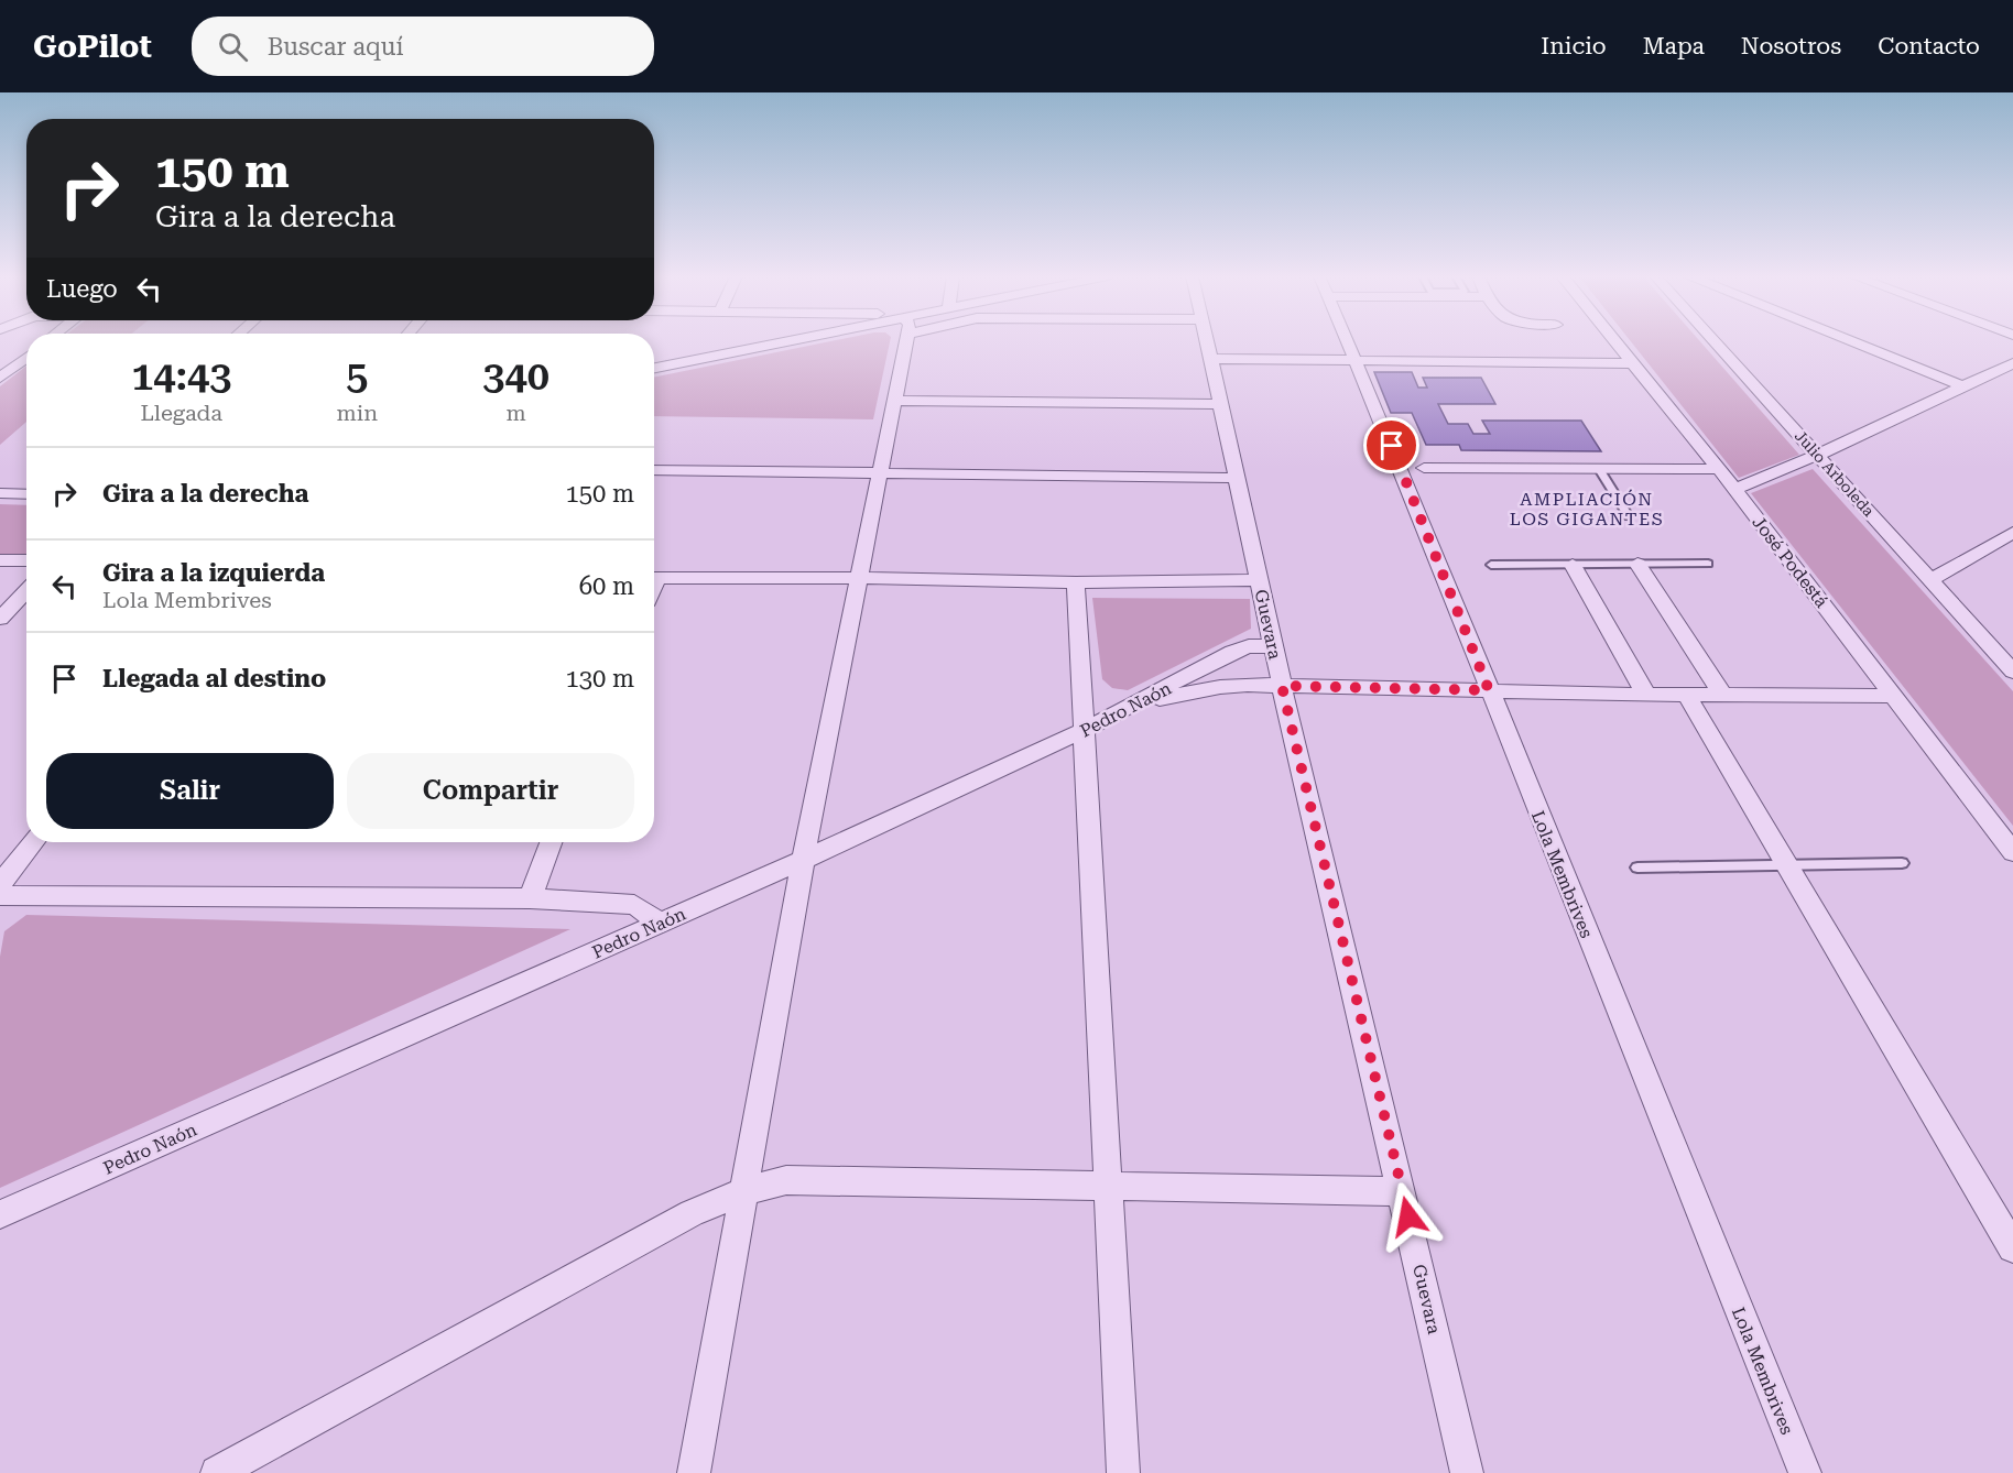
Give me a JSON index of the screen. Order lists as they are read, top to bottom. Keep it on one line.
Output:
{"streets":{"street":["Julio Arboleda","José Podestá","Guevara","Pedro Naón","Lola Membrives"]},"crossings":[["Guevara","Pedro Naón"]],"districts":["AMPLIACIÓN LOS GIGANTES"],"page":{"header":"GoPilot","search":"Buscar aquí","nav":["Inicio","Mapa","Nosotros","Contacto"],"turn":["150 m","Gira a la derecha"],"then":"Luego","eta":["14:43","Llegada","5","min","340","m"],"list":[{"name":"Gira a la derecha","value":"150 m"},{"name":"Gira a la izquierda","note":"Lola Membrives","value":"60 m"},{"name":"Llegada al destino","value":"130 m"}],"buttons":["Salir","Compartir"]}}
